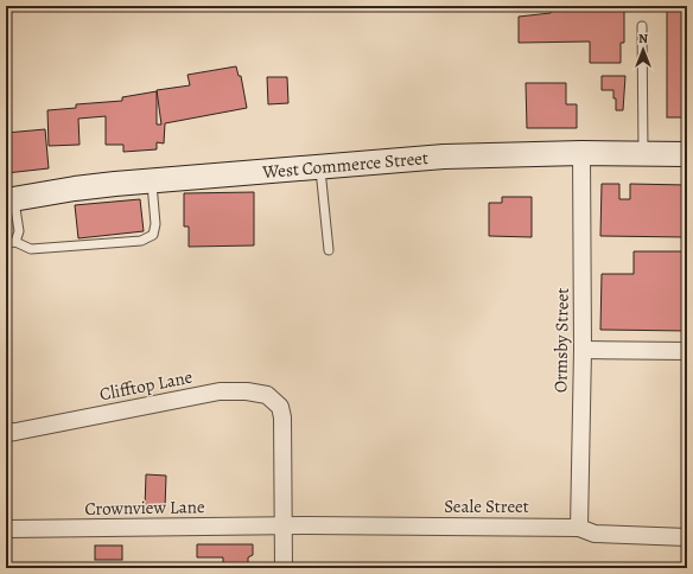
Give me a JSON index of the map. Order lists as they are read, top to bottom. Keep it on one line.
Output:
{"streets":{"street":["West Commerce Street","Ormsby Street","Clifftop Lane","Seale Street","Crownview Lane"]},"crossings":[["West Commerce Street","Ormsby Street"],["Ormsby Street","Seale Street"],["Clifftop Lane","Seale Street"],["Clifftop Lane","Crownview Lane"],["Seale Street","Crownview Lane"]],"north":"top"}
